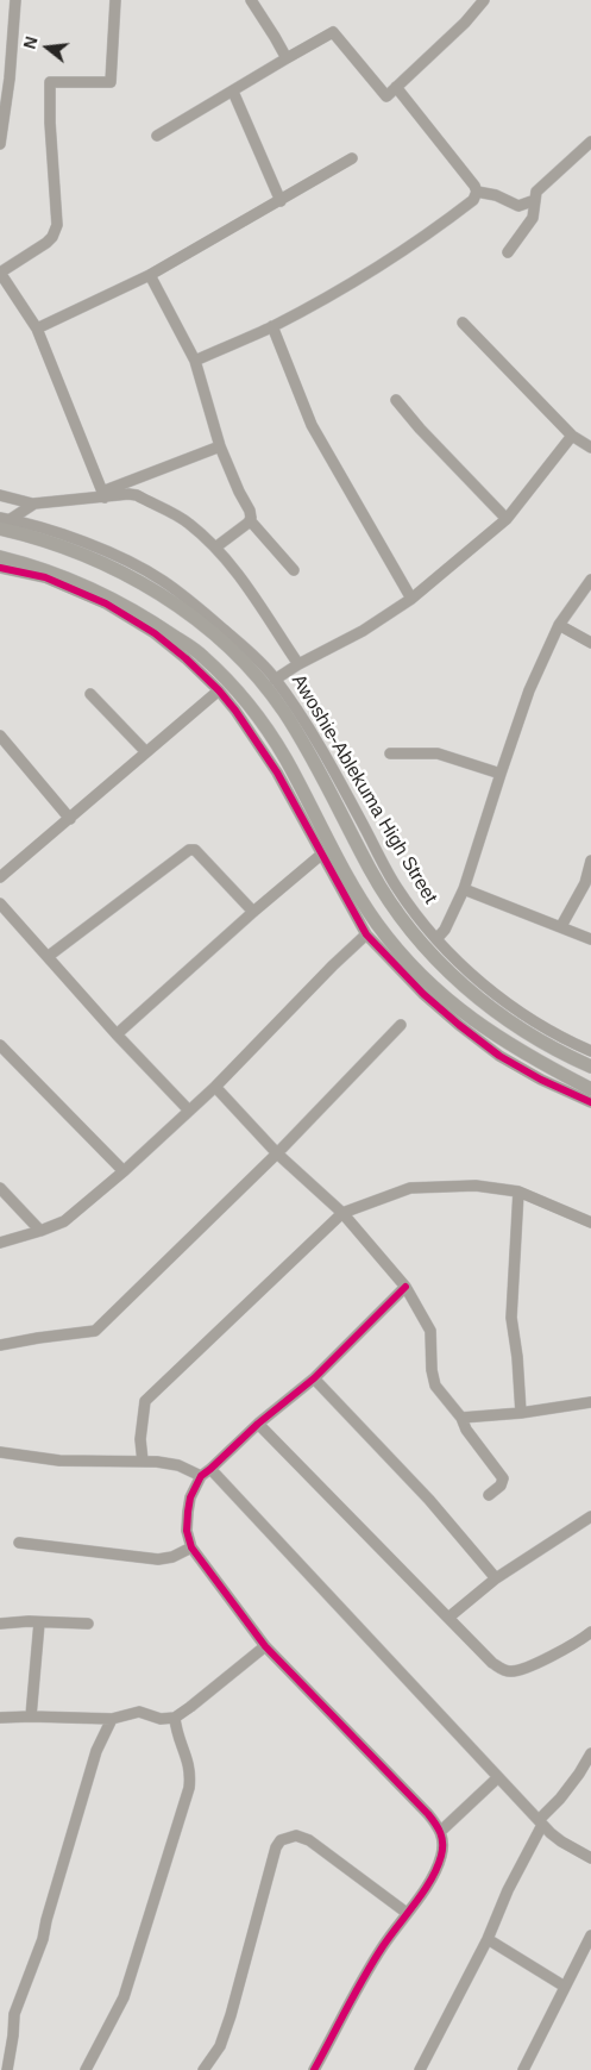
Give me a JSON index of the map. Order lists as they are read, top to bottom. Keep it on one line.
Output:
{"streets":{"main road":["Awoshie-Ablekuma High Street"]},"north":"left"}
